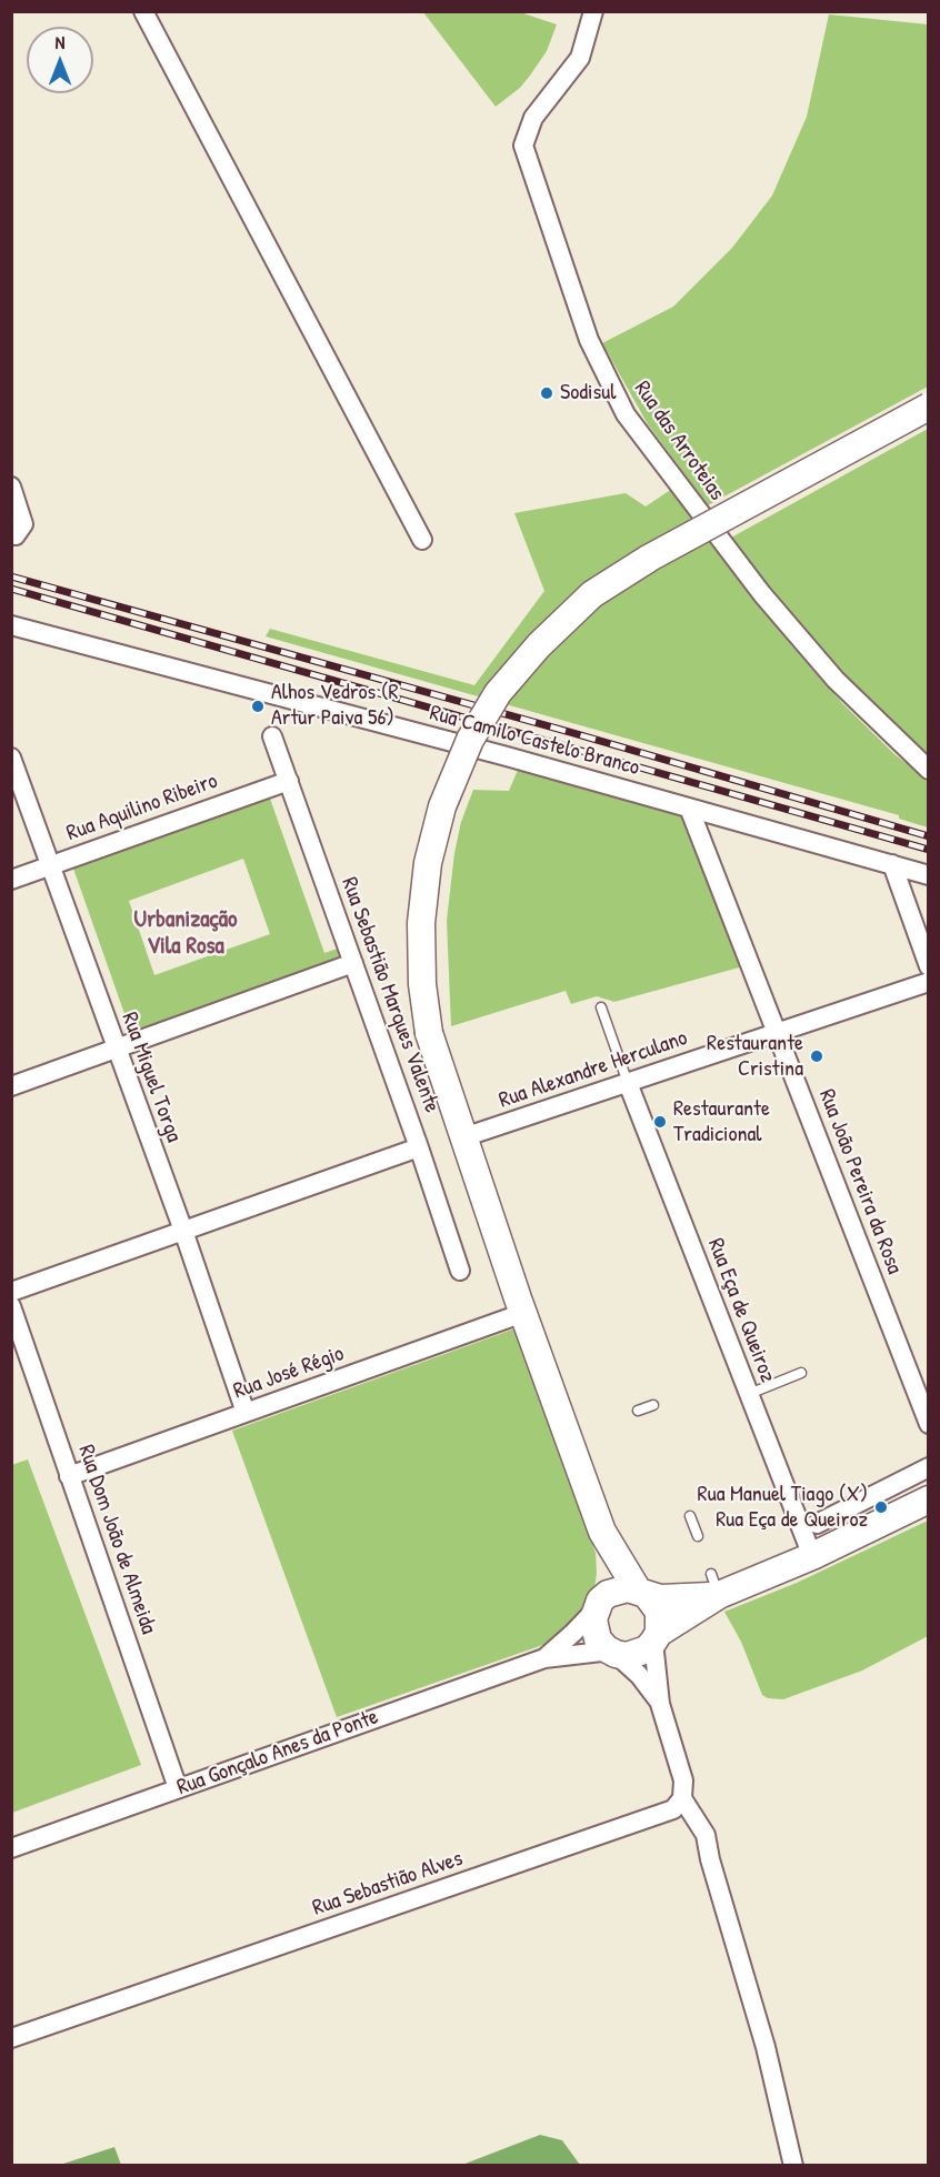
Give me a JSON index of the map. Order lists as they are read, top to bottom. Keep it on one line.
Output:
{"streets":{"street":["Rua das Arroteias","Rua Camilo Castelo Branco","Rua Aquilino Ribeiro","Rua Sebastião Marques Valente","Rua Alexandre Herculano","Rua Miguel Torga","Rua João Pereira da Rosa","Rua Eça de Queiroz","Rua José Régio","Rua Dom João de Almeida","Rua Gonçalo Anes da Ponte","Rua Sebastião Alves"]},"crossings":[["Rua Camilo Castelo Branco","Rua João Pereira da Rosa"],["Rua Aquilino Ribeiro","Rua Sebastião Marques Valente"],["Rua Aquilino Ribeiro","Rua Miguel Torga"],["Rua Alexandre Herculano","Rua João Pereira da Rosa"],["Rua Alexandre Herculano","Rua Eça de Queiroz"],["Rua Miguel Torga","Rua José Régio"],["Rua José Régio","Rua Dom João de Almeida"],["Rua Dom João de Almeida","Rua Gonçalo Anes da Ponte"]],"districts":["Urbanização Vila Rosa"],"places":["Sodisul","Alhos Vedros (R Artur Paiva 56)","Restaurante Cristina","Restaurante Tradicional","Rua Manuel Tiago (X) Rua Eça de Queiroz"],"north":"top"}
